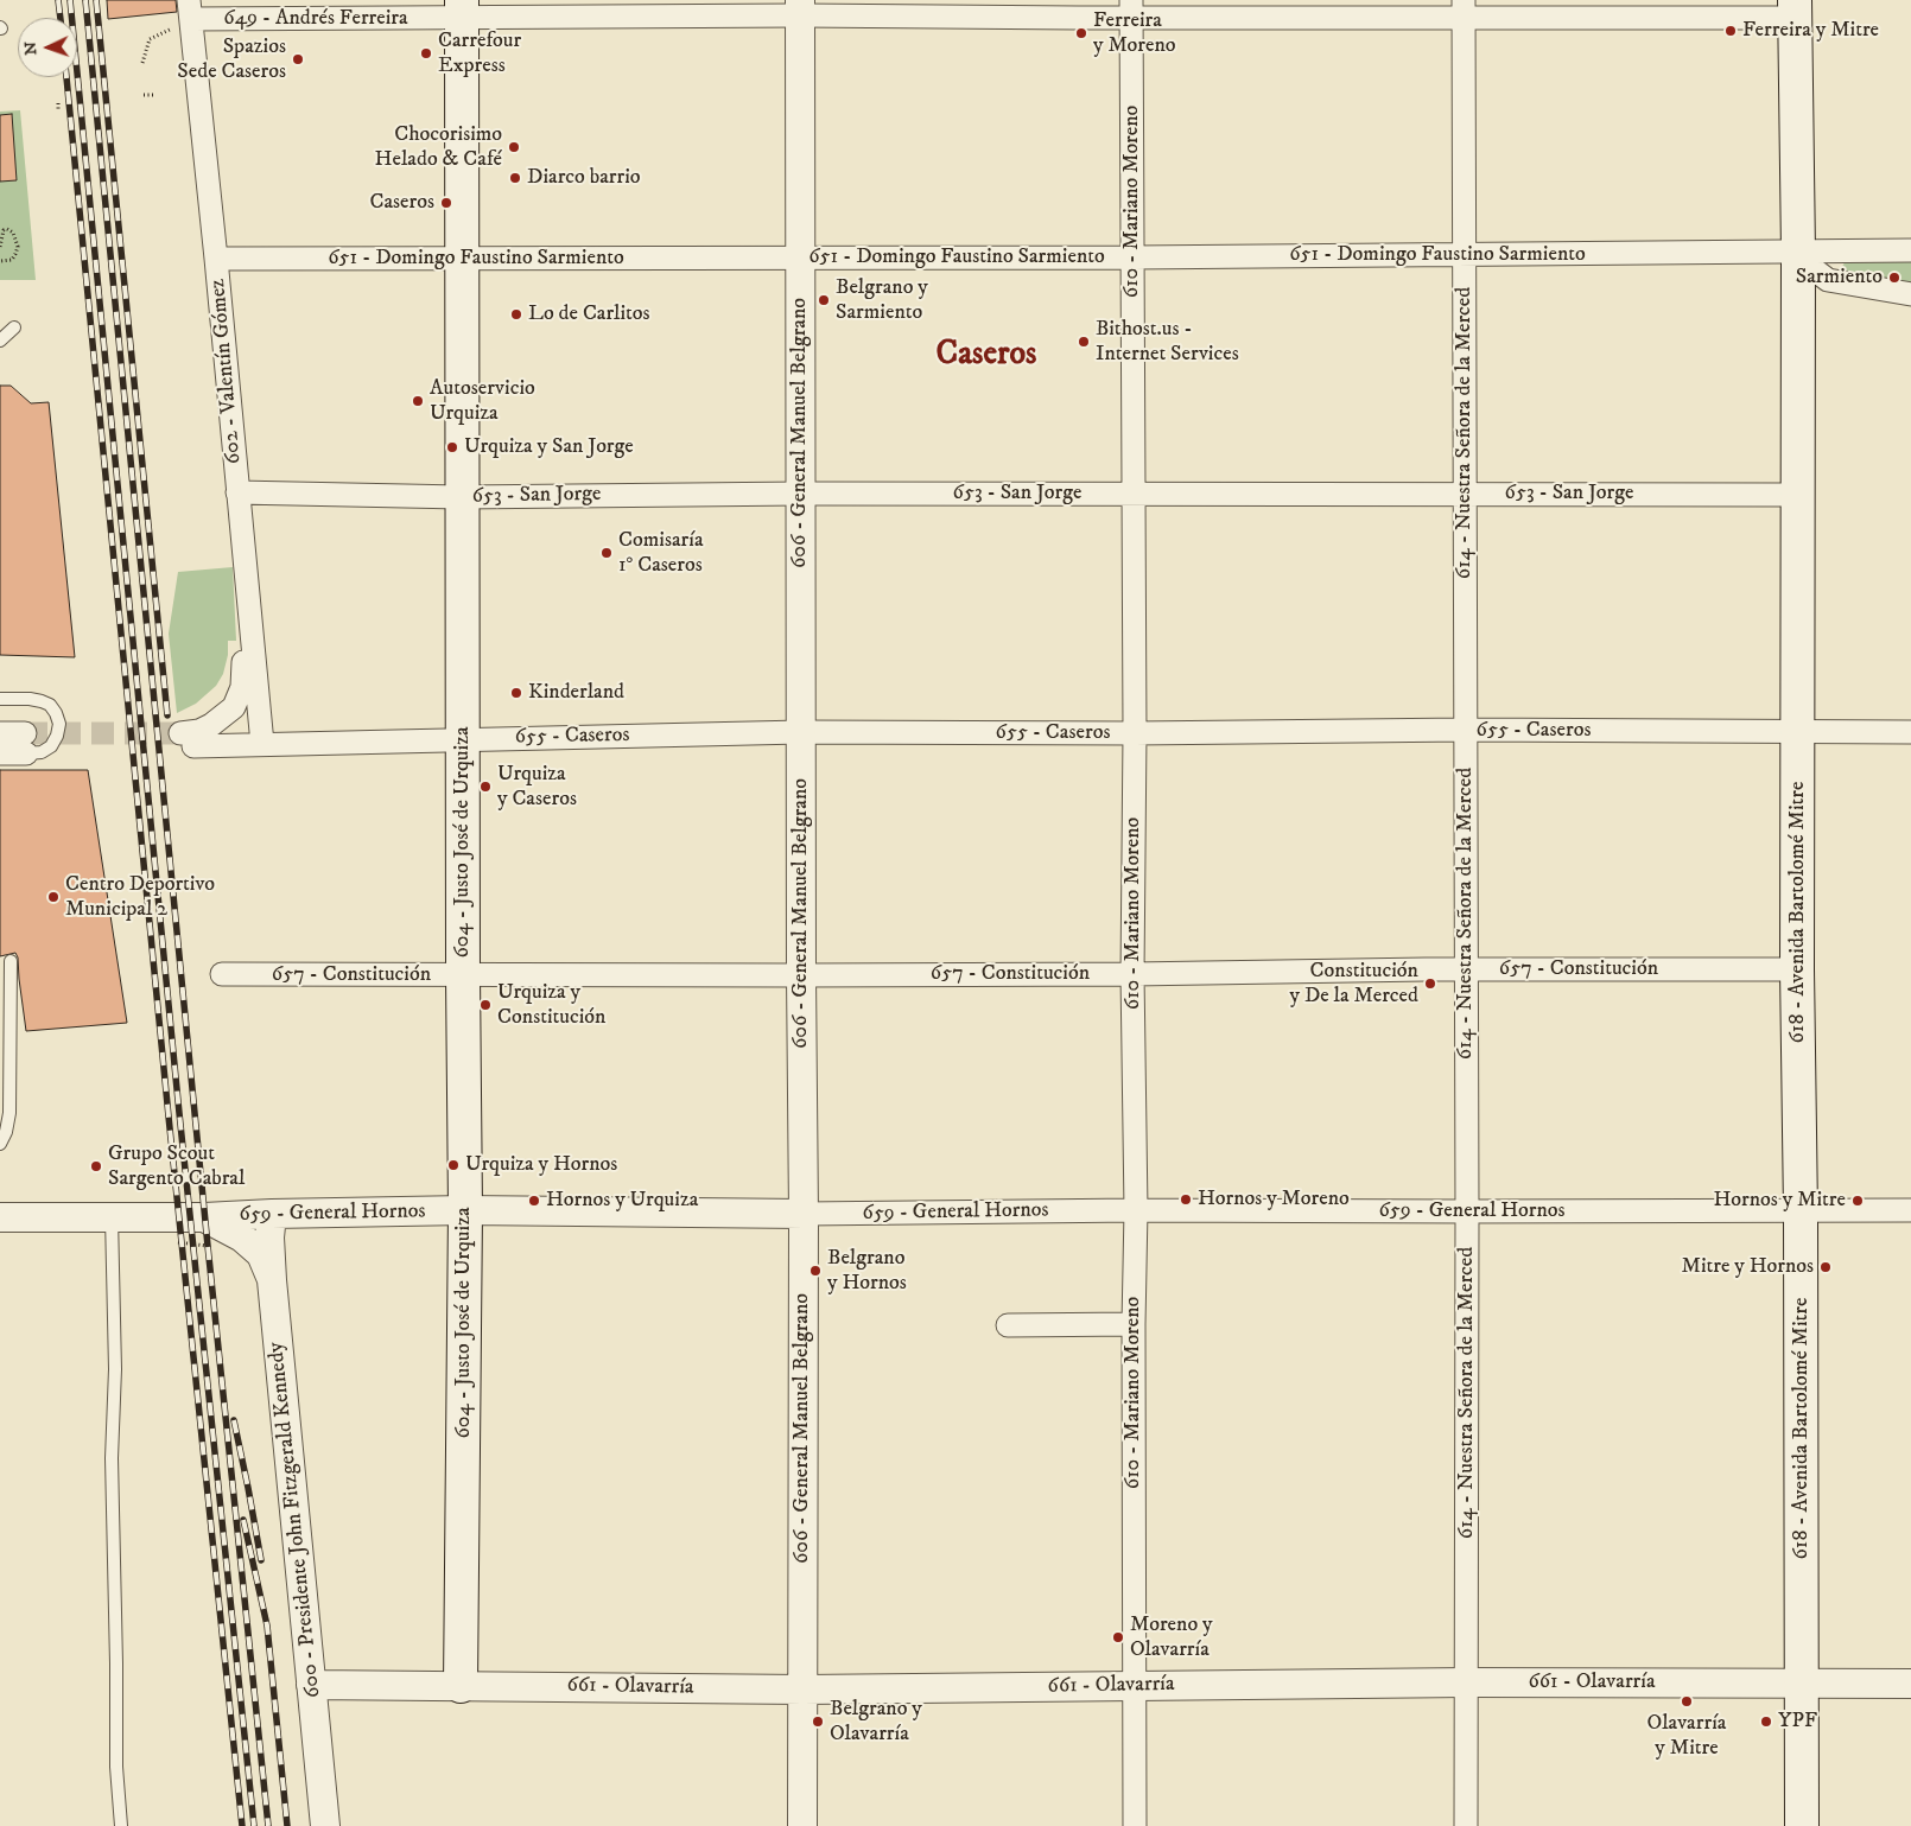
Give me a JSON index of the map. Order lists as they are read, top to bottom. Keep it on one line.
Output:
{"streets":{"main road":["604 - Justo José de Urquiza","618 - Avenida Bartolomé Mitre"],"street":["649 - Andrés Ferreira","610 - Mariano Moreno","651 - Domingo Faustino Sarmiento","602 - Valentín Gómez","606 - General Manuel Belgrano","614 - Nuestra Señora de la Merced","653 - San Jorge","655 - Caseros","657 - Constitución","659 - General Hornos","600 - Presidente John Fitzgerald Kennedy","661 - Olavarría"]},"crossings":[["649 - Andrés Ferreira","610 - Mariano Moreno"],["649 - Andrés Ferreira","602 - Valentín Gómez"],["649 - Andrés Ferreira","606 - General Manuel Belgrano"],["649 - Andrés Ferreira","614 - Nuestra Señora de la Merced"],["649 - Andrés Ferreira","604 - Justo José de Urquiza"],["649 - Andrés Ferreira","618 - Avenida Bartolomé Mitre"],["610 - Mariano Moreno","651 - Domingo Faustino Sarmiento"],["610 - Mariano Moreno","653 - San Jorge"],["610 - Mariano Moreno","655 - Caseros"],["610 - Mariano Moreno","657 - Constitución"],["610 - Mariano Moreno","659 - General Hornos"],["610 - Mariano Moreno","661 - Olavarría"],["651 - Domingo Faustino Sarmiento","602 - Valentín Gómez"],["651 - Domingo Faustino Sarmiento","606 - General Manuel Belgrano"],["651 - Domingo Faustino Sarmiento","614 - Nuestra Señora de la Merced"],["651 - Domingo Faustino Sarmiento","604 - Justo José de Urquiza"],["651 - Domingo Faustino Sarmiento","618 - Avenida Bartolomé Mitre"],["602 - Valentín Gómez","653 - San Jorge"],["602 - Valentín Gómez","655 - Caseros"],["606 - General Manuel Belgrano","653 - San Jorge"],["606 - General Manuel Belgrano","655 - Caseros"],["606 - General Manuel Belgrano","657 - Constitución"],["606 - General Manuel Belgrano","659 - General Hornos"],["606 - General Manuel Belgrano","661 - Olavarría"],["614 - Nuestra Señora de la Merced","653 - San Jorge"],["614 - Nuestra Señora de la Merced","655 - Caseros"],["614 - Nuestra Señora de la Merced","657 - Constitución"],["614 - Nuestra Señora de la Merced","659 - General Hornos"],["614 - Nuestra Señora de la Merced","661 - Olavarría"],["653 - San Jorge","604 - Justo José de Urquiza"],["653 - San Jorge","618 - Avenida Bartolomé Mitre"],["655 - Caseros","604 - Justo José de Urquiza"],["655 - Caseros","618 - Avenida Bartolomé Mitre"],["604 - Justo José de Urquiza","657 - Constitución"],["604 - Justo José de Urquiza","659 - General Hornos"],["604 - Justo José de Urquiza","661 - Olavarría"],["618 - Avenida Bartolomé Mitre","657 - Constitución"],["618 - Avenida Bartolomé Mitre","659 - General Hornos"],["618 - Avenida Bartolomé Mitre","661 - Olavarría"],["659 - General Hornos","600 - Presidente John Fitzgerald Kennedy"],["600 - Presidente John Fitzgerald Kennedy","661 - Olavarría"]],"districts":["Caseros"],"places":["Ferreira y Mitre","Ferreira y Moreno","Carrefour Express","Spazios Sede Caseros","Chocorisimo Helado & Café","Diarco barrio","Caseros","Sarmiento","Belgrano y Sarmiento","Lo de Carlitos","Bithost.us - Internet Services","Autoservicio Urquiza","Urquiza y San Jorge","Comisaría 1° Caseros","Kinderland","Urquiza y Caseros","Centro Deportivo Municipal 2","Constitución y De la Merced","Urquiza y Constitución","Urquiza y Hornos","Grupo Scout Sargento Cabral","Hornos y Moreno","Hornos y Urquiza","Hornos y Mitre","Mitre y Hornos","Belgrano y Hornos","Moreno y Olavarría","Olavarría y Mitre","Belgrano y Olavarría","YPF"],"north":"left"}
